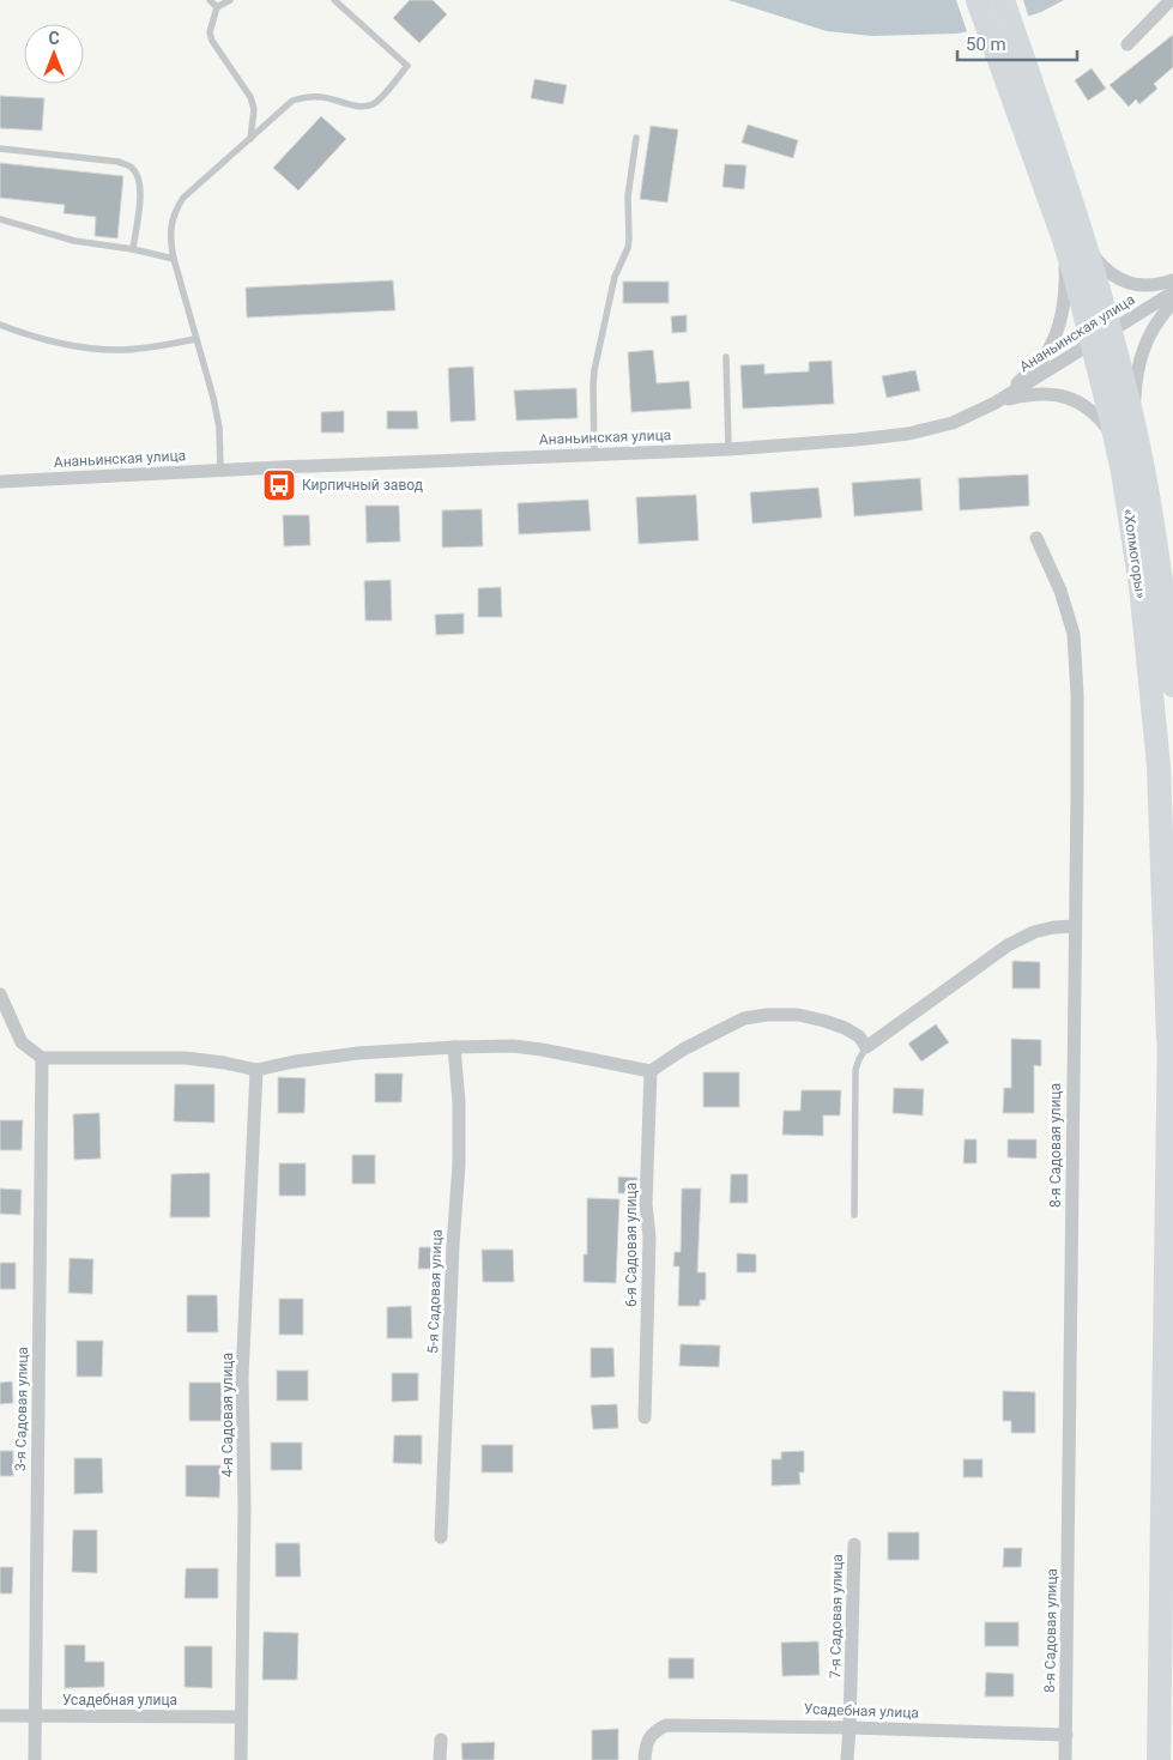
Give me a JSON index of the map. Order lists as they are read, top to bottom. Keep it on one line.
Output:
{"streets":{"highway":["«Холмогоры»"],"street":["Ананьинская улица","8-я Садовая улица","6-я Садовая улица","5-я Садовая улица","3-я Садовая улица","4-я Садовая улица","7-я Садовая улица","Усадебная улица"]},"crossings":[["Ананьинская улица","«Холмогоры»"],["8-я Садовая улица","Усадебная улица"],["3-я Садовая улица","Усадебная улица"],["4-я Садовая улица","Усадебная улица"],["7-я Садовая улица","Усадебная улица"]],"places":{"bus stop":["Кирпичный завод"]},"scale_bar":"50 m","north":"top"}
